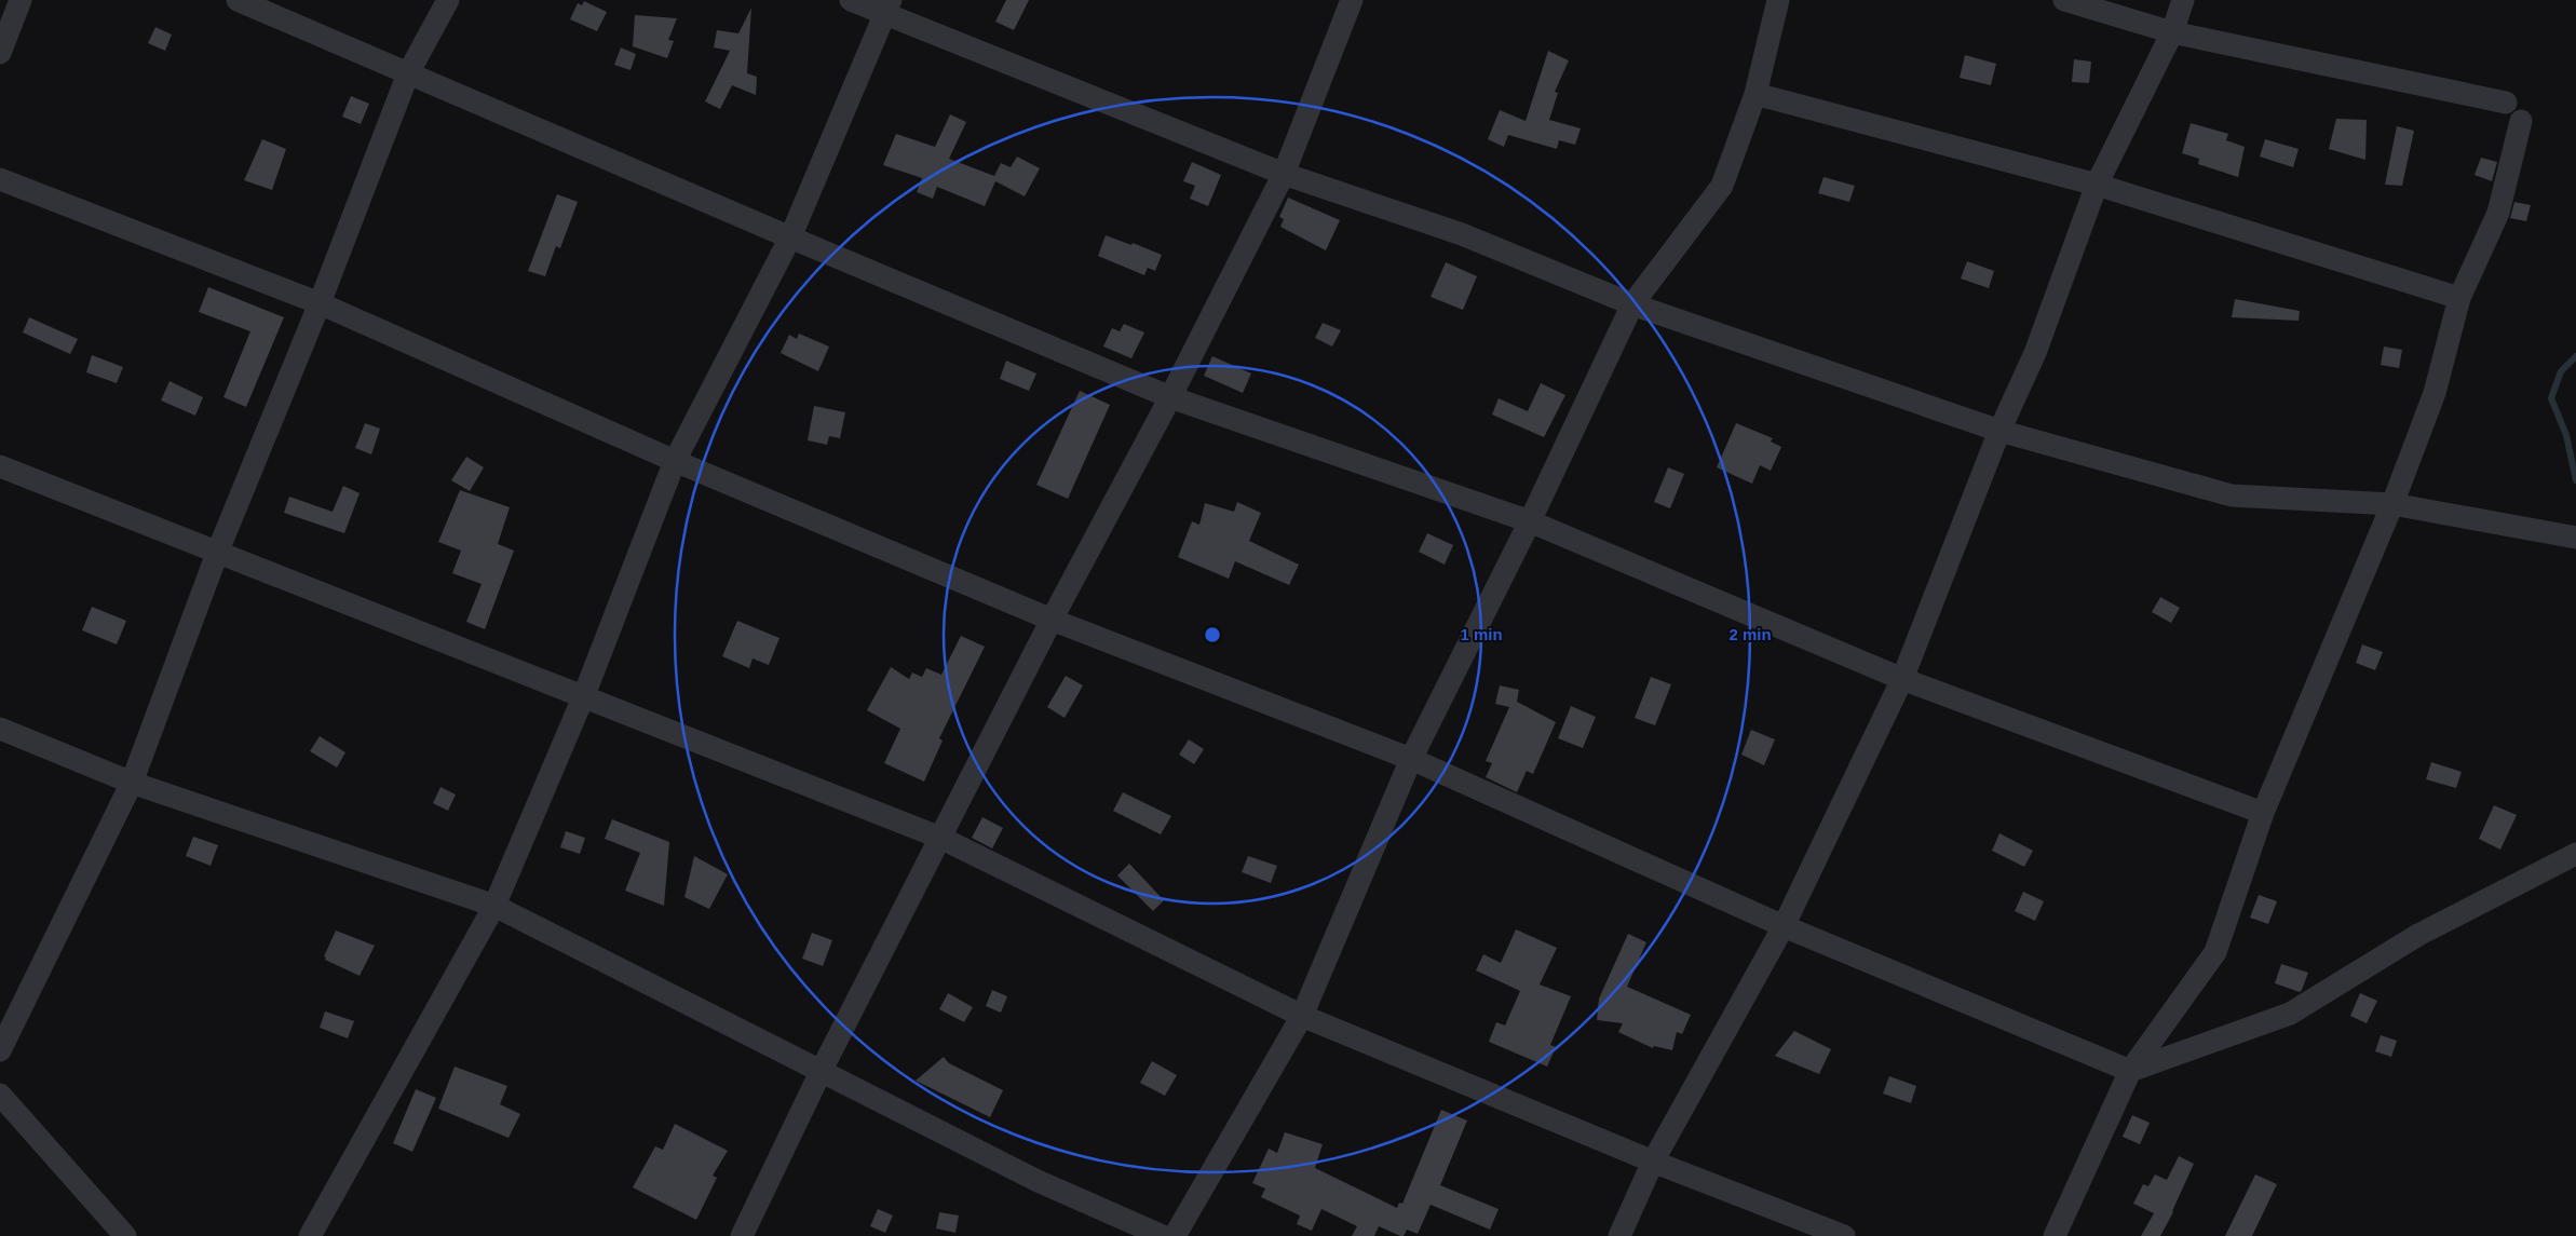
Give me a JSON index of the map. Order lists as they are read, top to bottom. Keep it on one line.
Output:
{"rings":["1 min","2 min"]}
